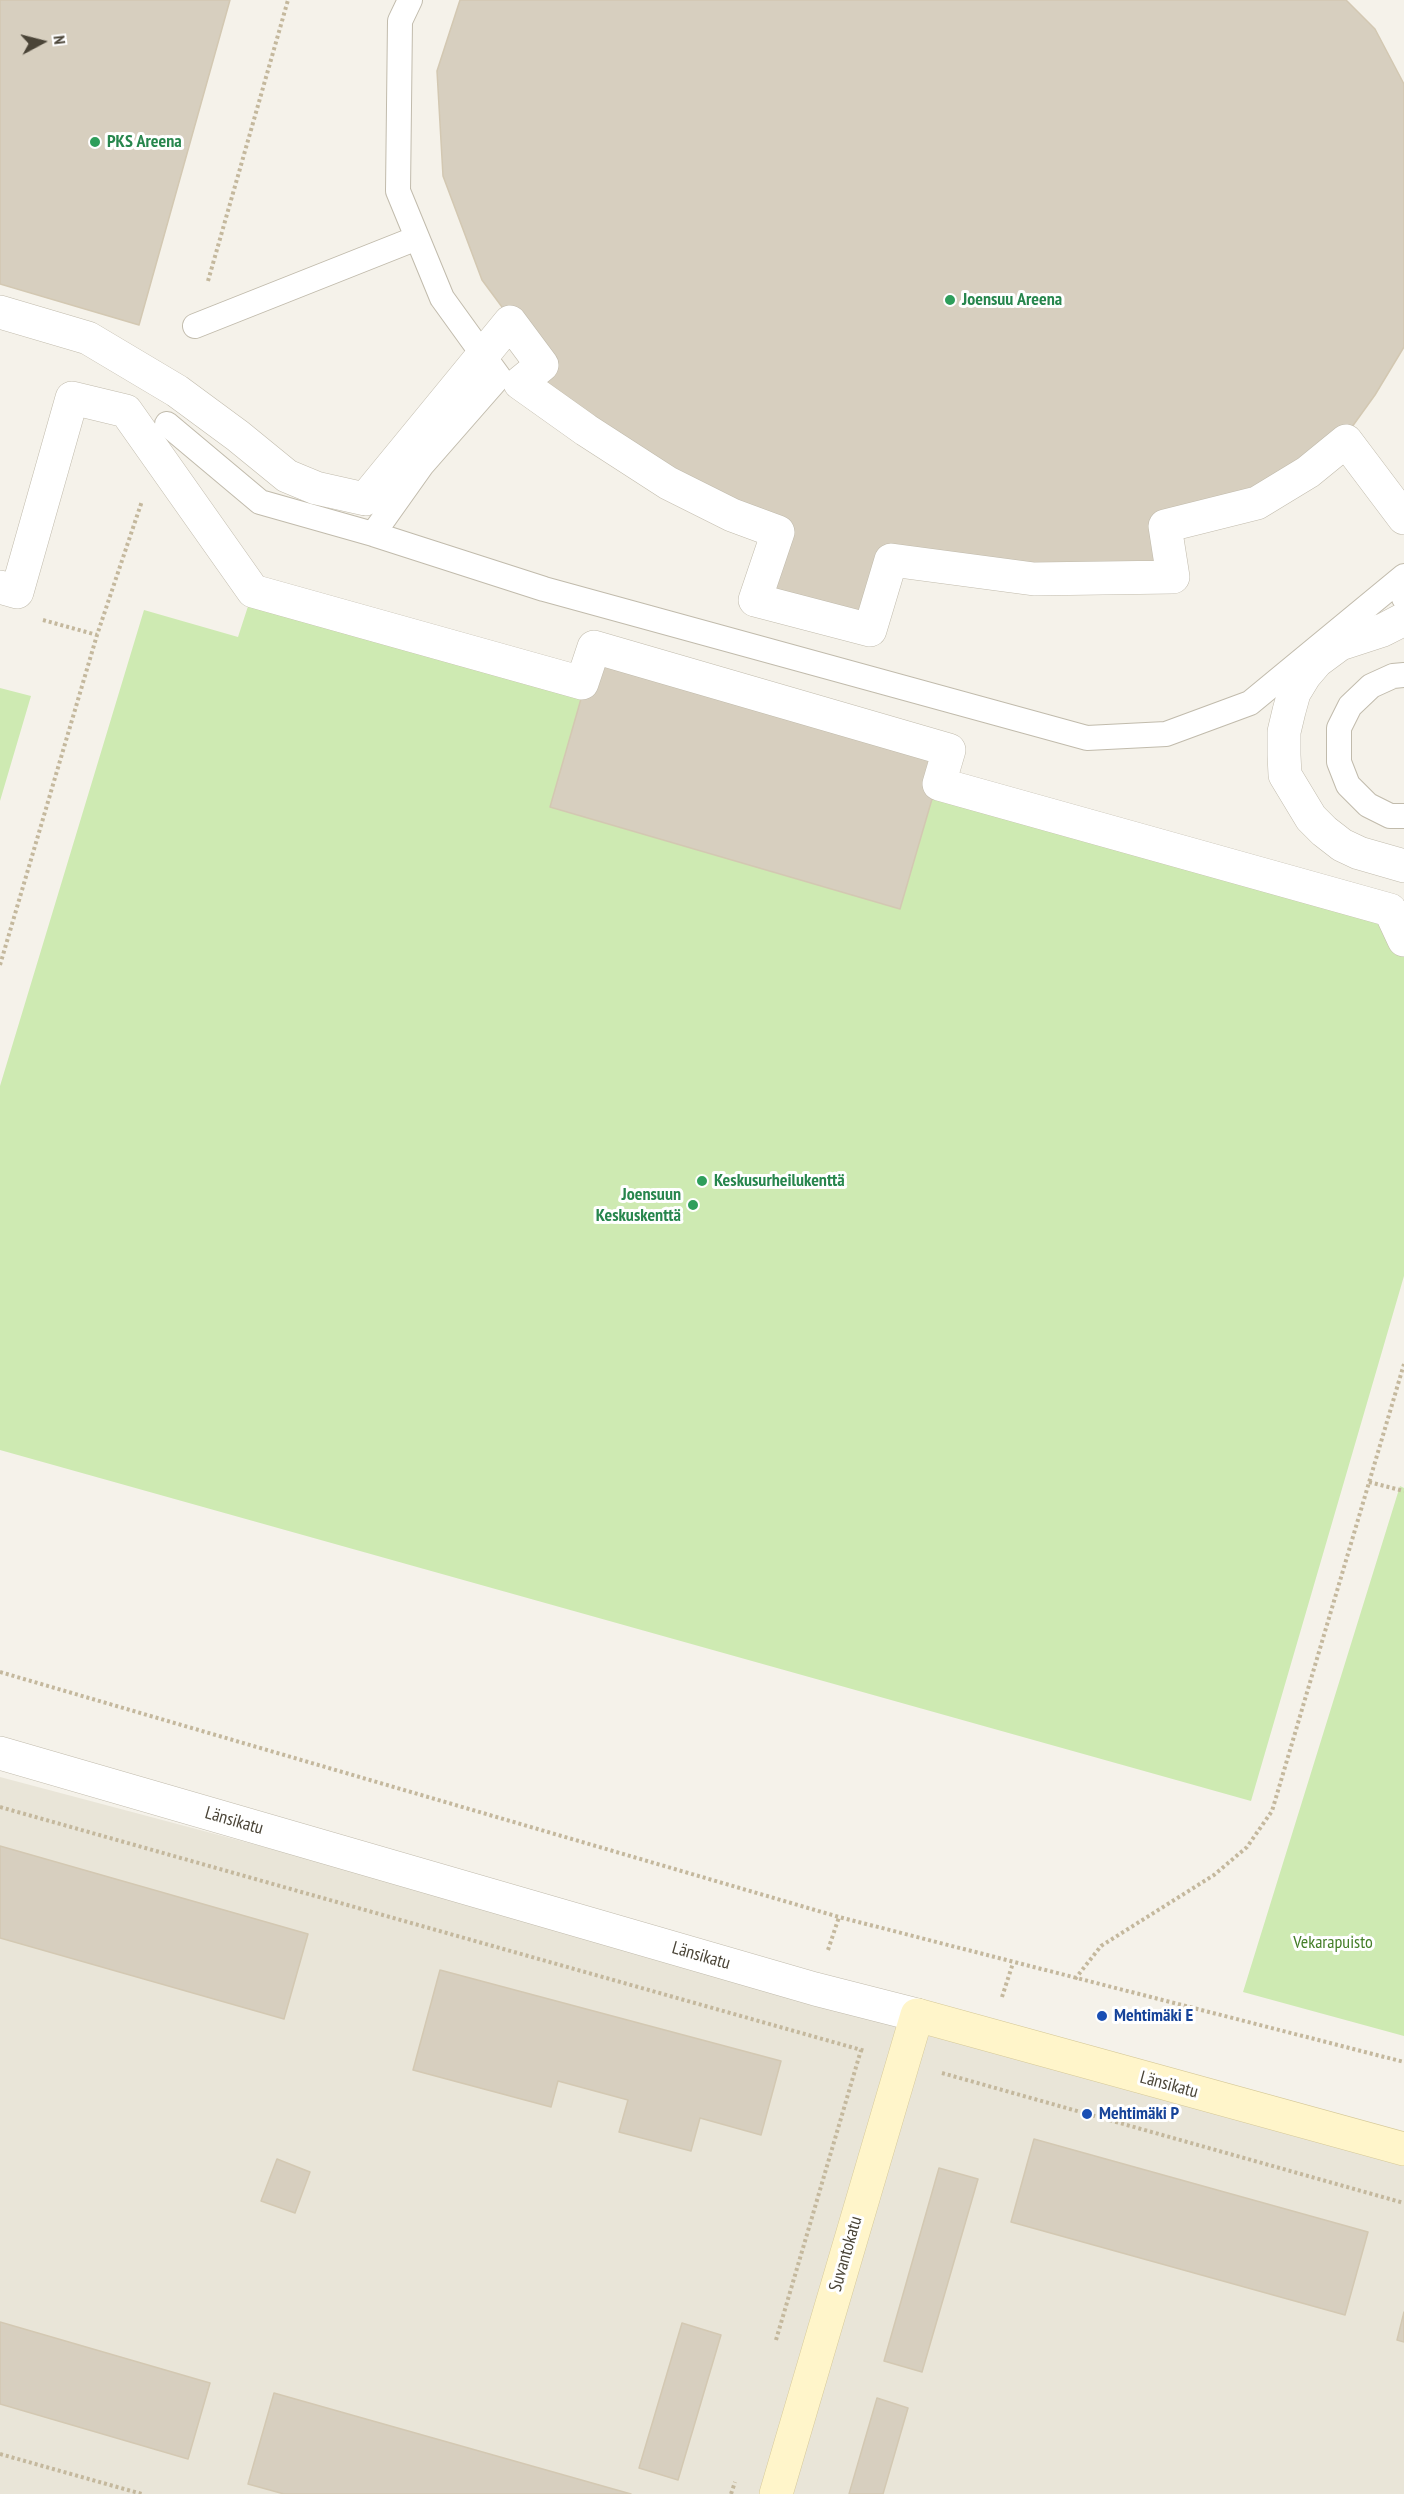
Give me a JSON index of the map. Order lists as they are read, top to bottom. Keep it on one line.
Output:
{"streets":{"main road":["Länsikatu","Suvantokatu"]},"crossings":[["Länsikatu","Suvantokatu"]],"parks":["Vekarapuisto"],"places":["PKS Areena","Joensuu Areena","Keskusurheilukenttä","Joensuun Keskuskenttä","Mehtimäki E","Mehtimäki P"],"north":"right"}
